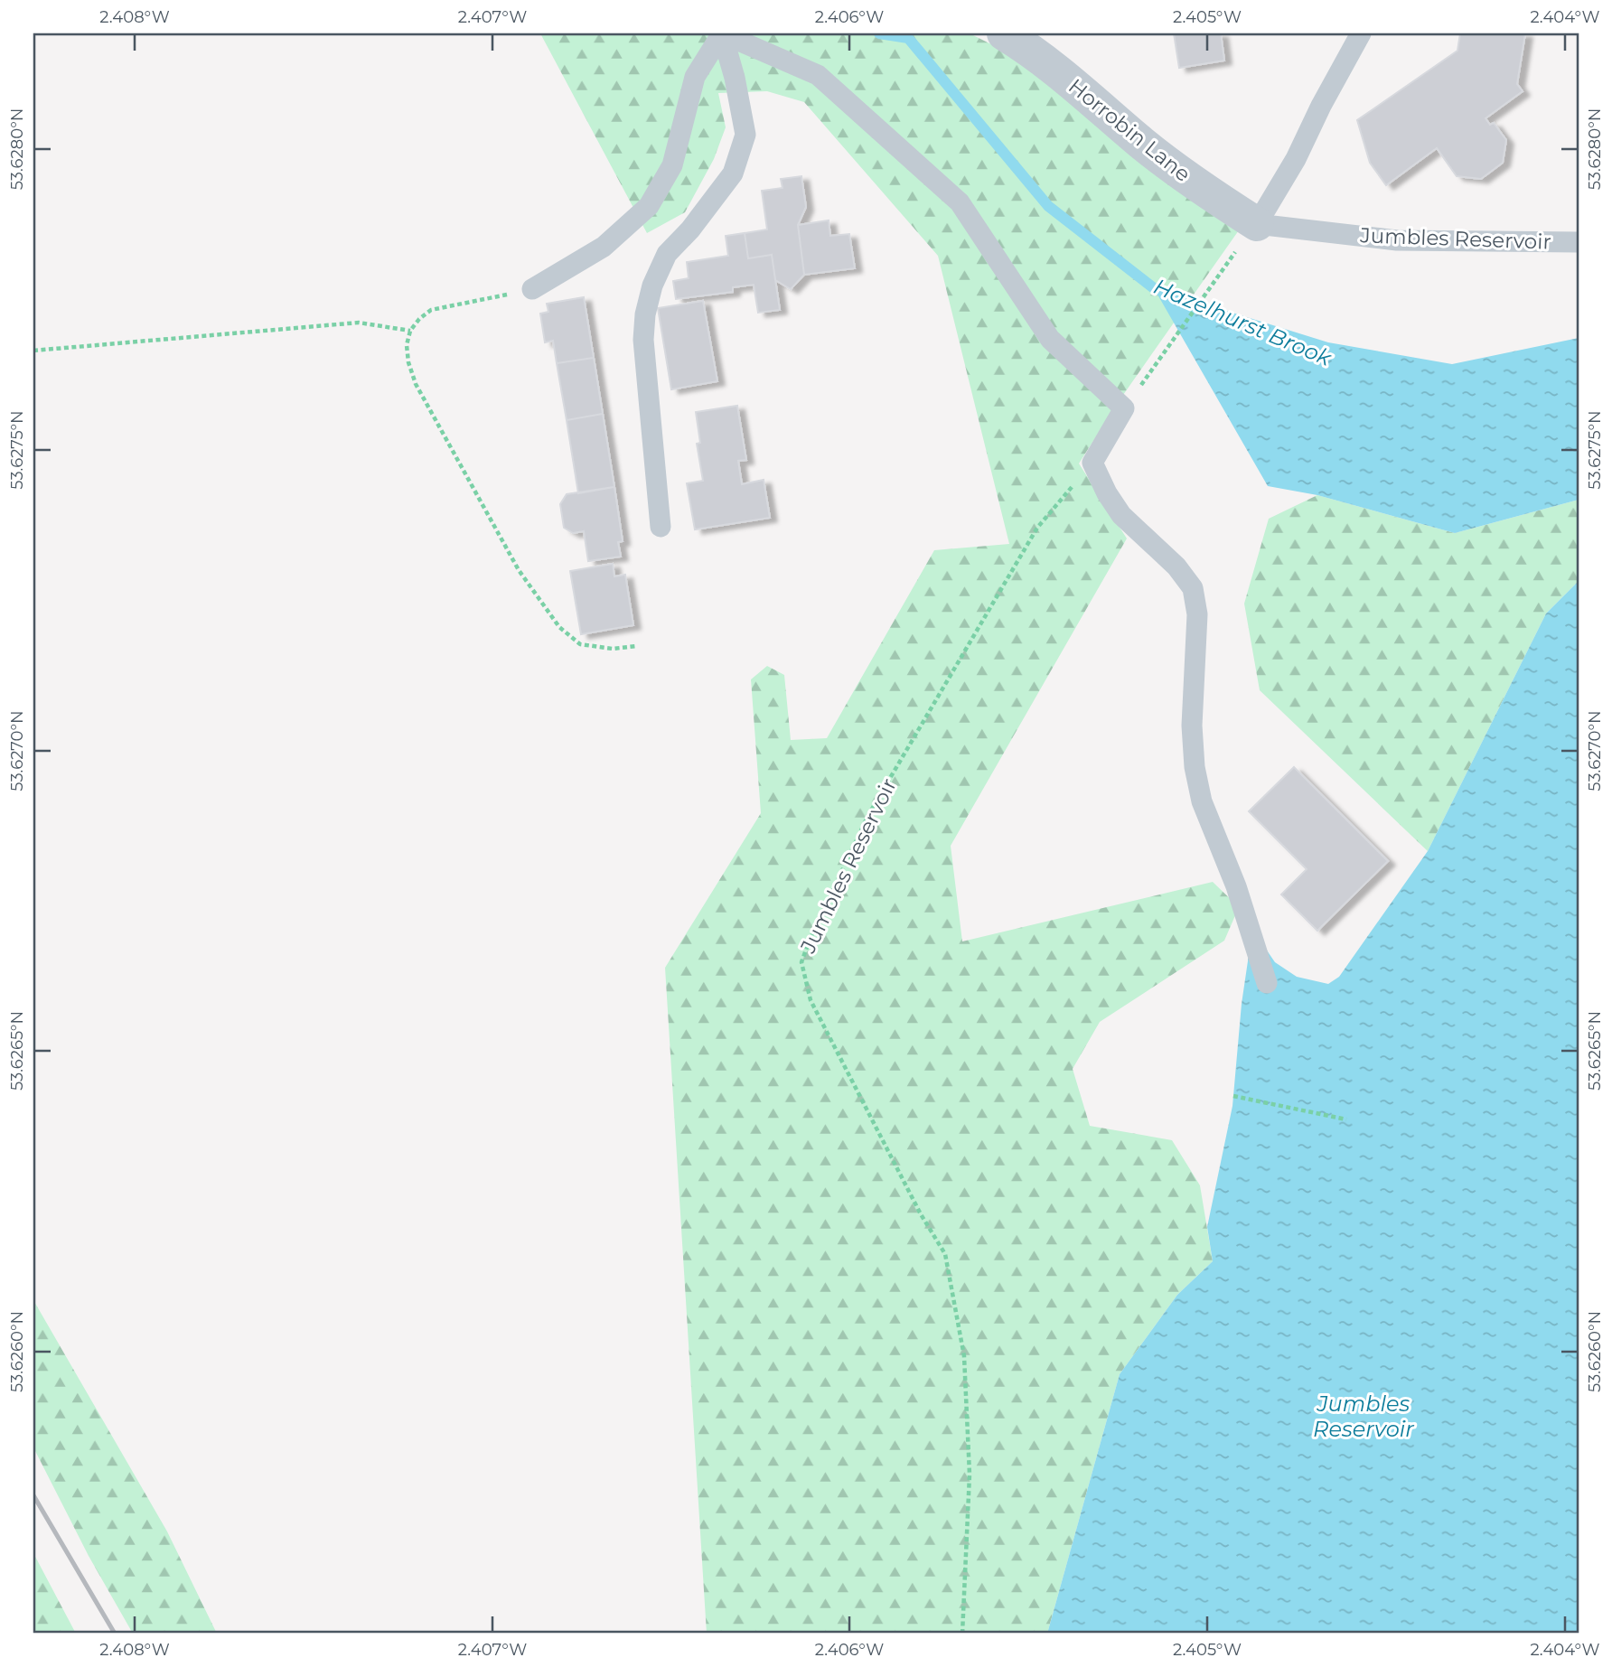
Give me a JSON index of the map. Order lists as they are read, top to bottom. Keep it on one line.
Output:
{"streets":{"street":["Horrobin Lane"],"lane":["Jumbles Reservoir"]},"crossings":[["Horrobin Lane","Jumbles Reservoir"]],"water":["Hazelhurst Brook","Jumbles Reservoir"],"coordinates":["2.408°W","2.407°W","2.406°W","2.405°W","2.404°W","53.6280°N","53.6275°N","53.6270°N","53.6265°N","53.6260°N"]}
